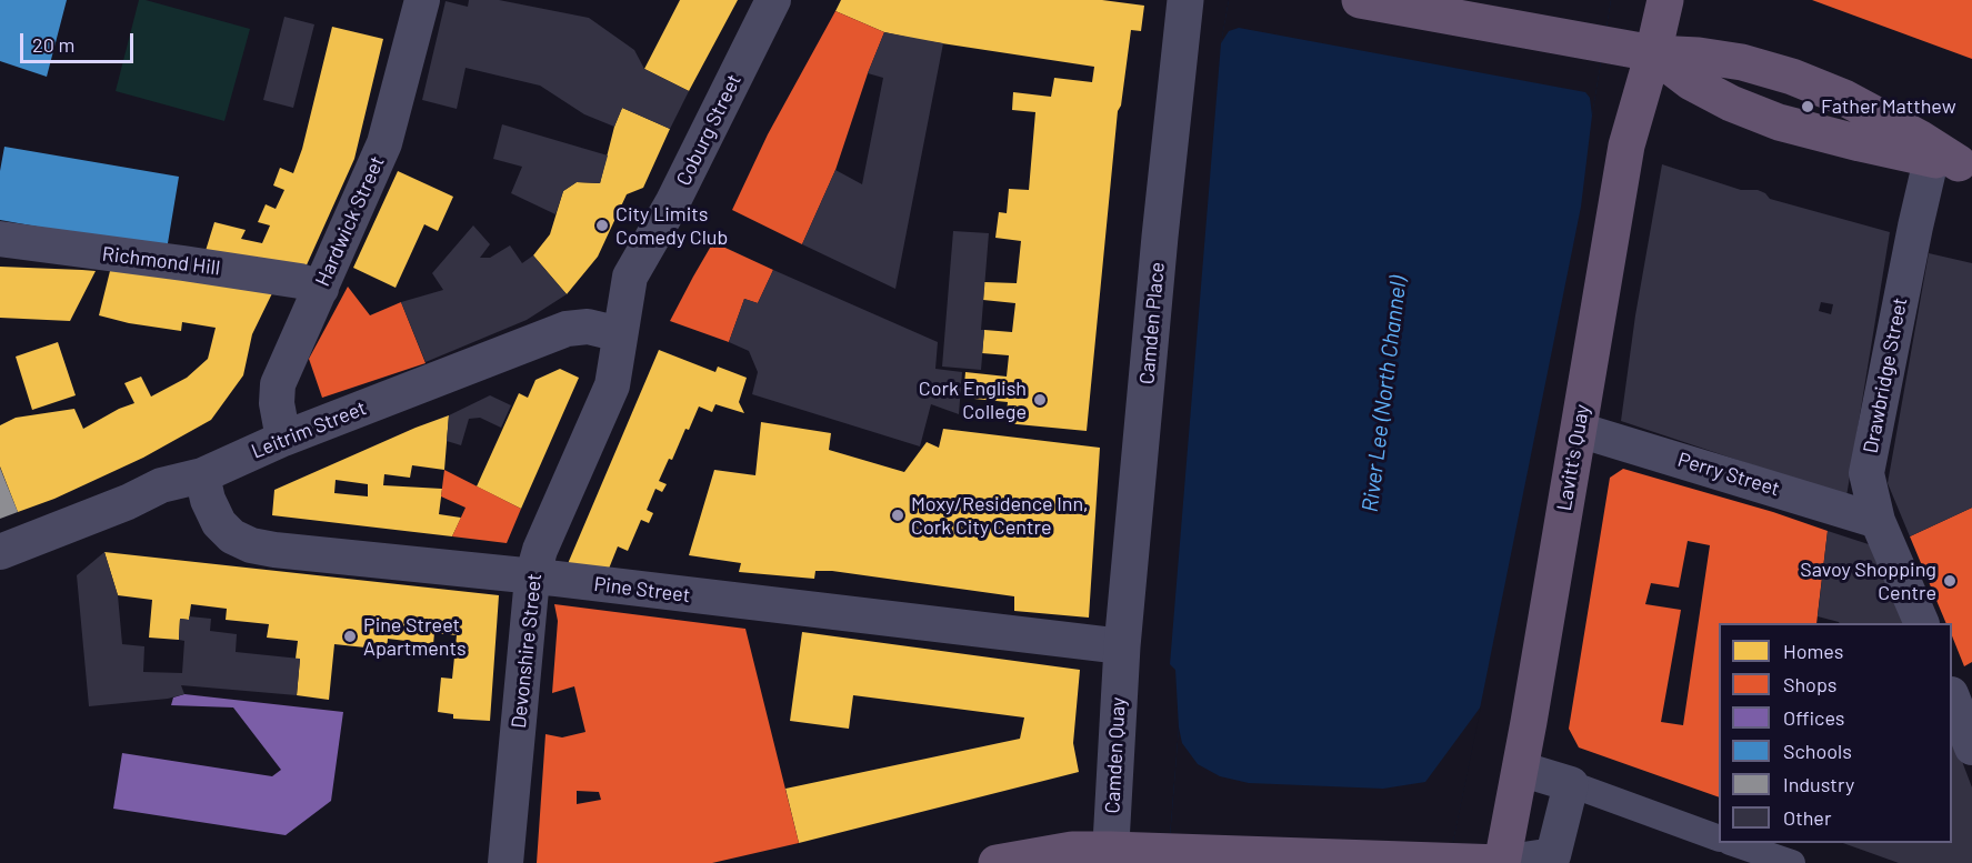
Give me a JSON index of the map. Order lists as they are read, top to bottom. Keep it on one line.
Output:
{"streets":{"highway":["Lavitt's Quay"],"street":["Coburg Street","Hardwick Street","Richmond Hill","Camden Place","Drawbridge Street","Leitrim Street","Perry Street","Pine Street","Devonshire Street","Camden Quay"]},"crossings":[["Coburg Street","Leitrim Street"],["Coburg Street","Devonshire Street"],["Hardwick Street","Richmond Hill"],["Hardwick Street","Leitrim Street"],["Camden Place","Pine Street"],["Camden Place","Camden Quay"],["Drawbridge Street","Perry Street"],["Leitrim Street","Pine Street"],["Leitrim Street","Devonshire Street"],["Lavitt's Quay","Perry Street"],["Pine Street","Devonshire Street"],["Pine Street","Camden Quay"]],"water":["River Lee (North Channel)"],"places":["Father Matthew","City Limits Comedy Club","Cork English College","Moxy/Residence Inn, Cork City Centre","Savoy Shopping Centre","Pine Street Apartments"],"legend":["Homes","Shops","Offices","Schools","Industry","Other"],"scale_bar":"20 m"}
